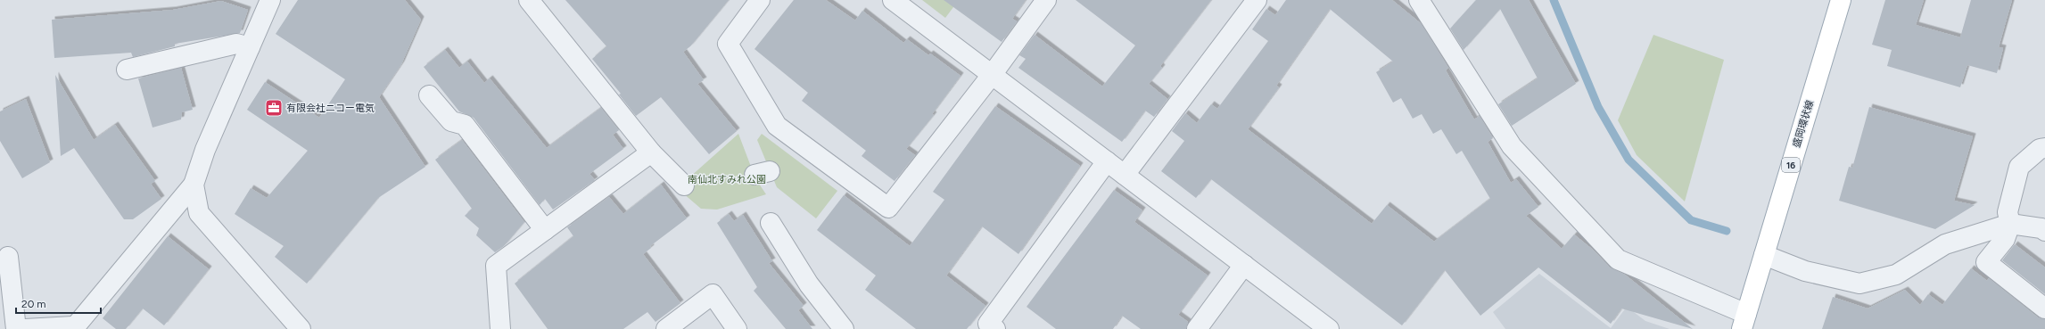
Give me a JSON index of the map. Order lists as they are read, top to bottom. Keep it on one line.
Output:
{"streets":{"main road":["盛岡環状線","16"]},"parks":["南仙北すみれ公園"],"places":{"office":["有限会社ニコー電気"]},"scale_bar":"20 m"}
